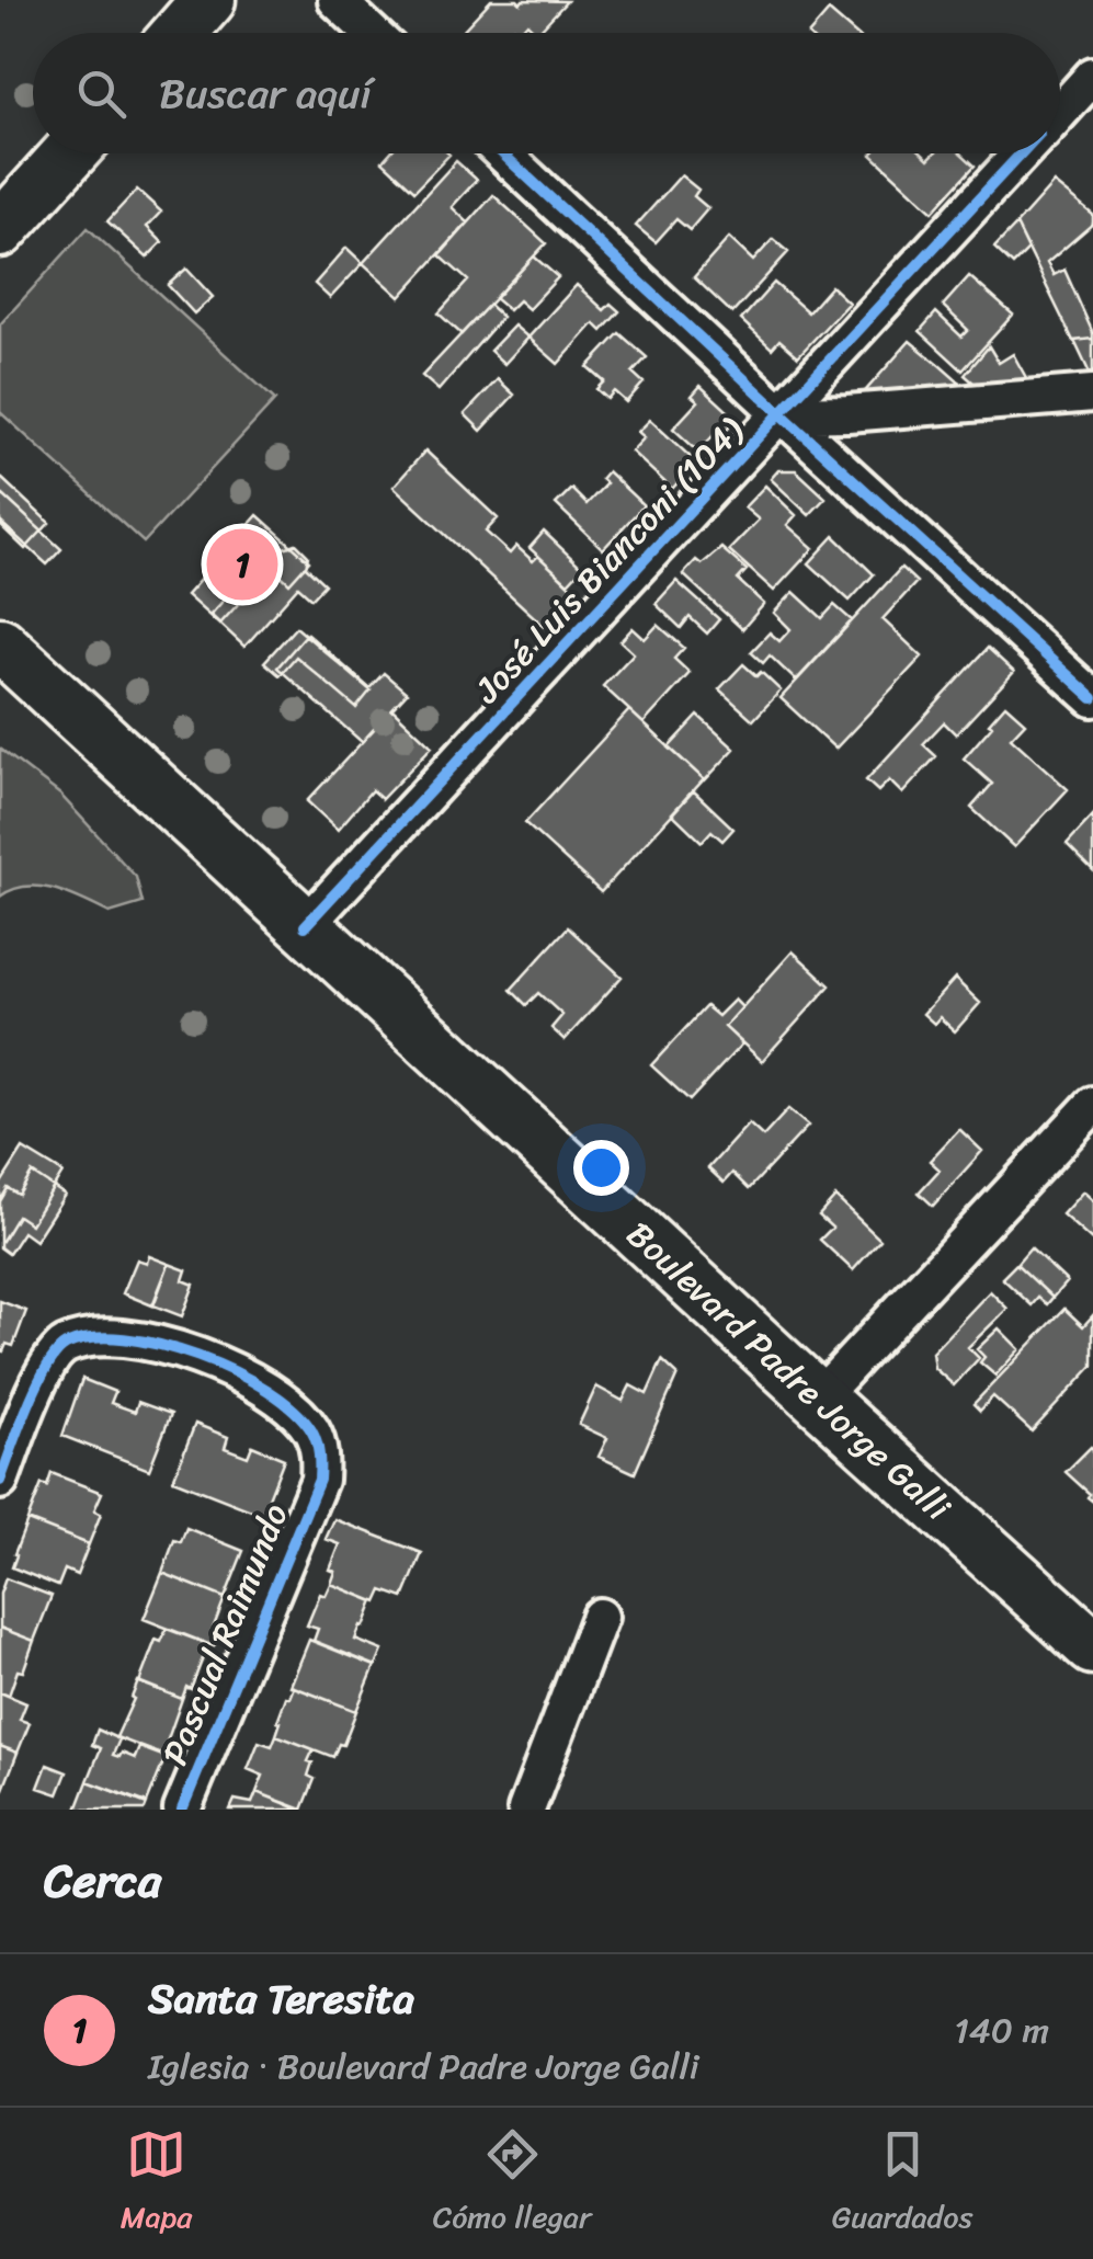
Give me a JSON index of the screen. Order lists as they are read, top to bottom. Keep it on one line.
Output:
{"streets":{"main road":["Boulevard Padre Jorge Galli"],"street":["José Luis Bianconi (104)","Pascual Raimundo"]},"crossings":[["José Luis Bianconi (104)","Boulevard Padre Jorge Galli"]],"page":{"search":"Buscar aquí","pins":"1","heading":"Cerca","list":[{"mark":"1","name":"Santa Teresita","note":"Iglesia · Boulevard Padre Jorge Galli","value":"140 m"}],"nav":["Mapa","Cómo llegar","Guardados"]}}
